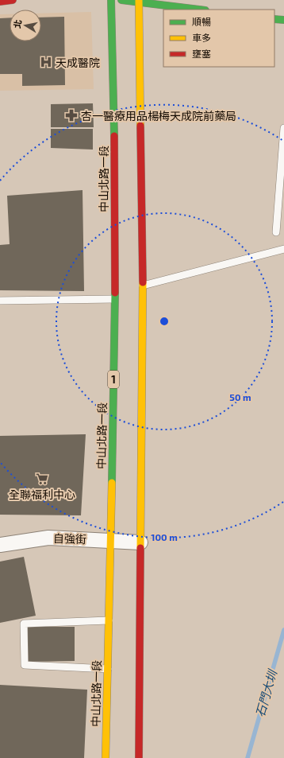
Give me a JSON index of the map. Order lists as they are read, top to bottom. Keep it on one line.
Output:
{"streets":{"main road":["中山北路一段","1"],"street":["自強街"]},"crossings":[["中山北路一段","自強街"]],"water":["石門大圳"],"places":{"hospital":["天成醫院"],"pharmacy":["杏一醫療用品楊梅天成院前藥局"],"supermarket":["全聯福利中心"]},"legend":["順暢","車多","壅塞"],"north":"left","rings":["50 m","100 m"]}
